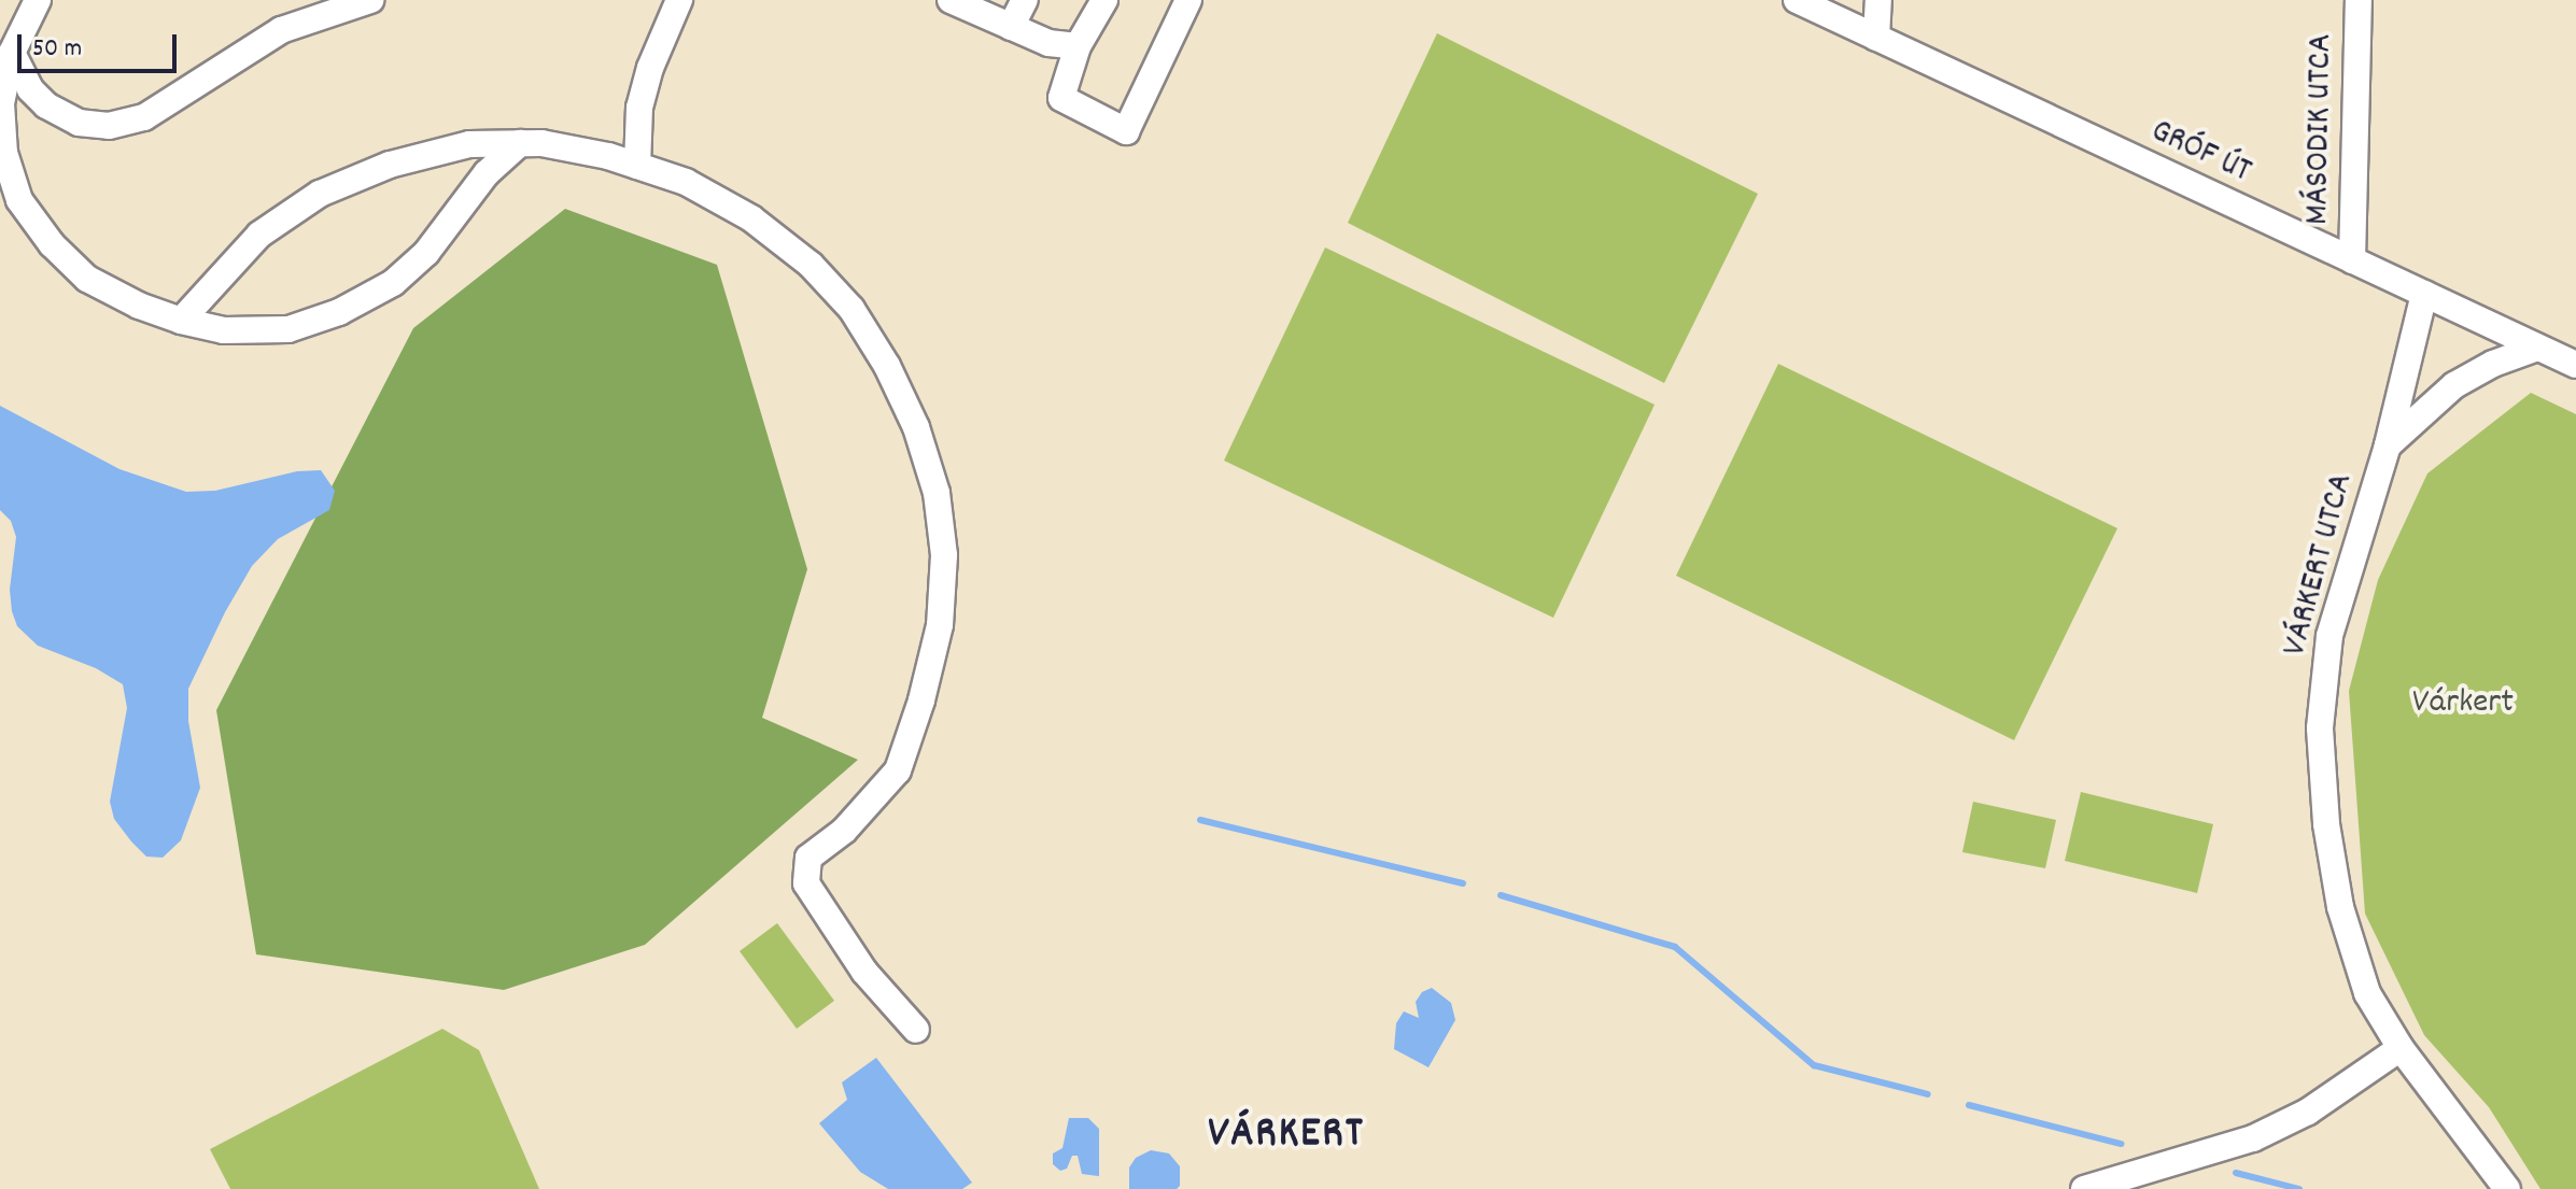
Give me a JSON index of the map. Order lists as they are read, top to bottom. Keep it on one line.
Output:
{"streets":{"street":["MÁSODIK UTCA","GRÓF ÚT","VÁRKERT UTCA"]},"crossings":[["MÁSODIK UTCA","GRÓF ÚT"],["GRÓF ÚT","VÁRKERT UTCA"]],"districts":["VÁRKERT"],"parks":["Várkert"],"scale_bar":"50 m"}
